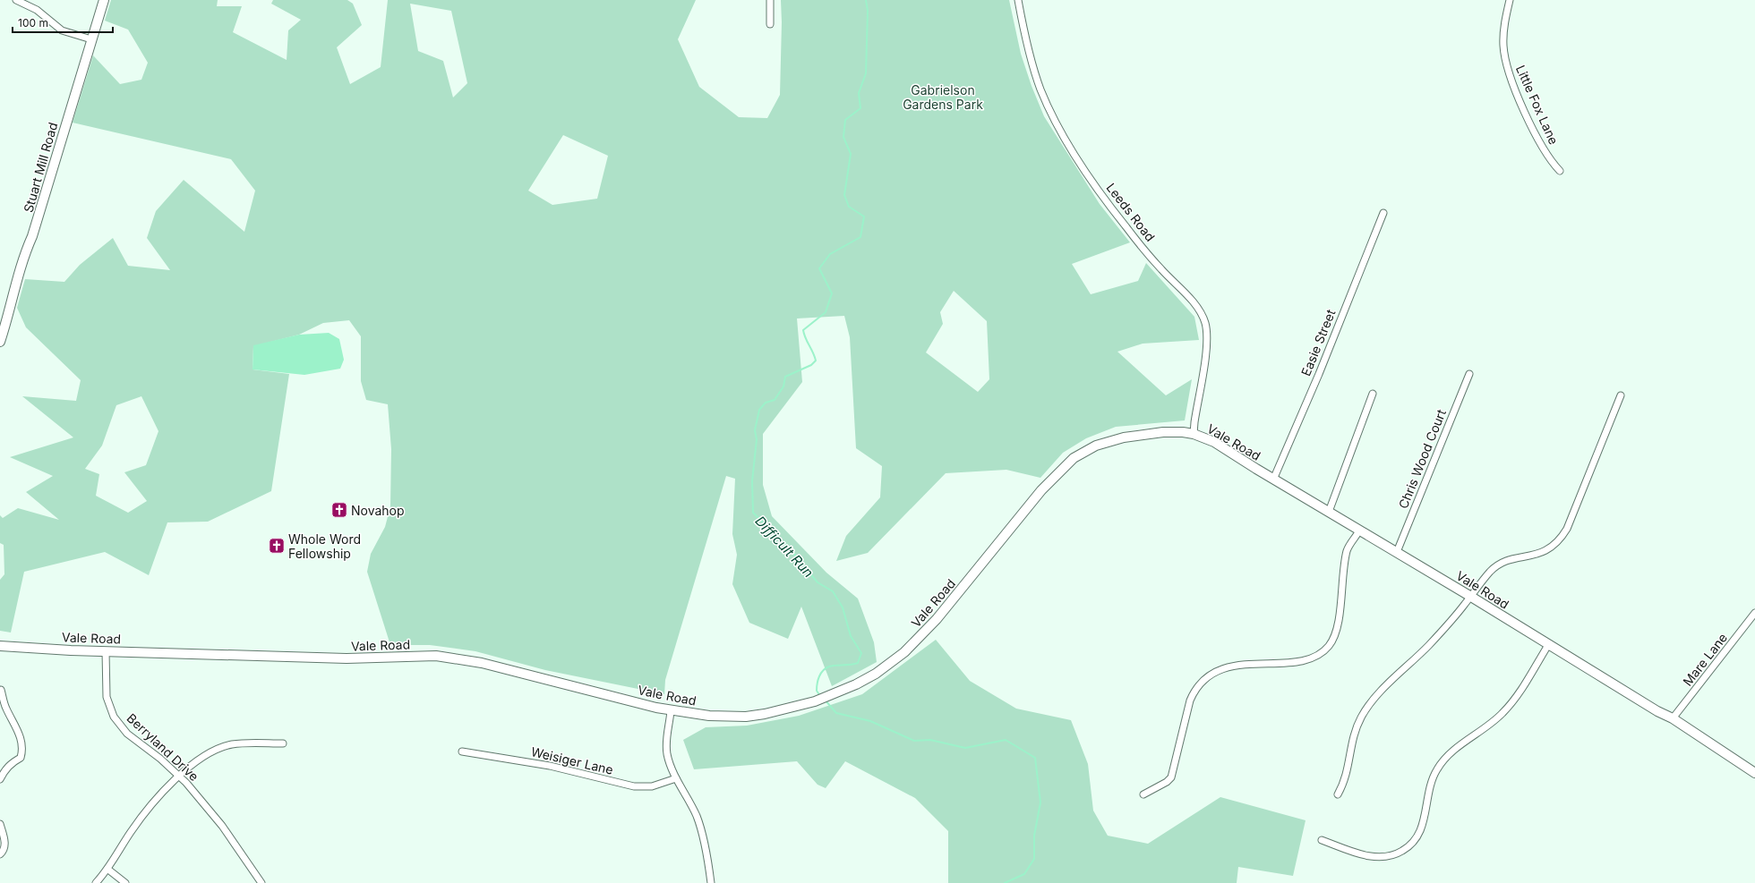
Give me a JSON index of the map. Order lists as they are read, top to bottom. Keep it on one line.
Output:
{"streets":{"main road":["Stuart Mill Road","Vale Road"],"street":["Little Fox Lane","Leeds Road","Easie Street","Chris Wood Court","Mare Lane","Berryland Drive","Weisiger Lane"]},"crossings":[["Leeds Road","Vale Road"],["Easie Street","Vale Road"],["Vale Road","Chris Wood Court"],["Vale Road","Mare Lane"],["Vale Road","Berryland Drive"]],"water":["Difficult Run"],"parks":["Gabrielson Gardens Park"],"places":{"church":["Novahop","Whole Word Fellowship"]},"scale_bar":"100 m"}
